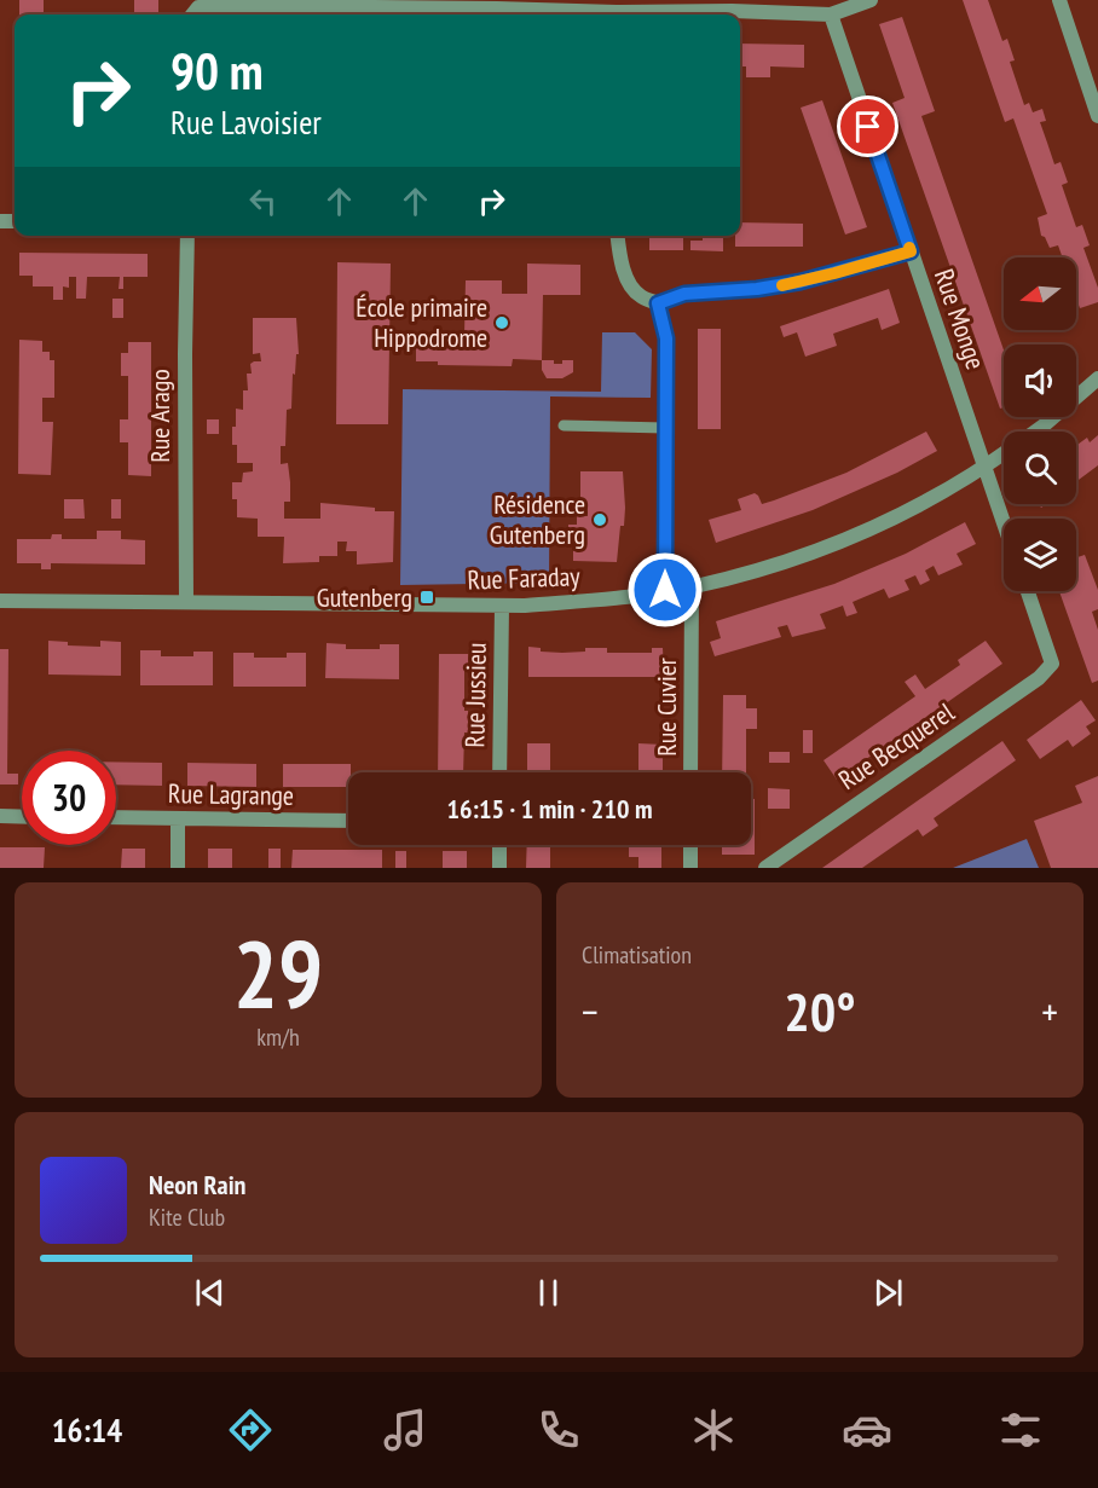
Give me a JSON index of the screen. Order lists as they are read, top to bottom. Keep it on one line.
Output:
{"streets":{"street":["Rue Monge","Rue Arago","Rue Faraday","Rue Jussieu","Rue Cuvier","Rue Becquerel","Rue Lagrange"]},"crossings":[["Rue Monge","Rue Faraday"],["Rue Arago","Rue Faraday"],["Rue Faraday","Rue Jussieu"],["Rue Faraday","Rue Cuvier"]],"places":{"other":["École primaire Hippodrome","Résidence Gutenberg"],"transit":["Gutenberg"]},"north":"left","page":{"turn":["90 m","Rue Lavoisier"],"limit":"30","trip":"16:15 · 1 min · 210 m","tile":[["29","km/h"],"Climatisation"],"heat":["−","20°","+"],"song":["Neon Rain","Kite Club"],"tabs":"16:14"}}
